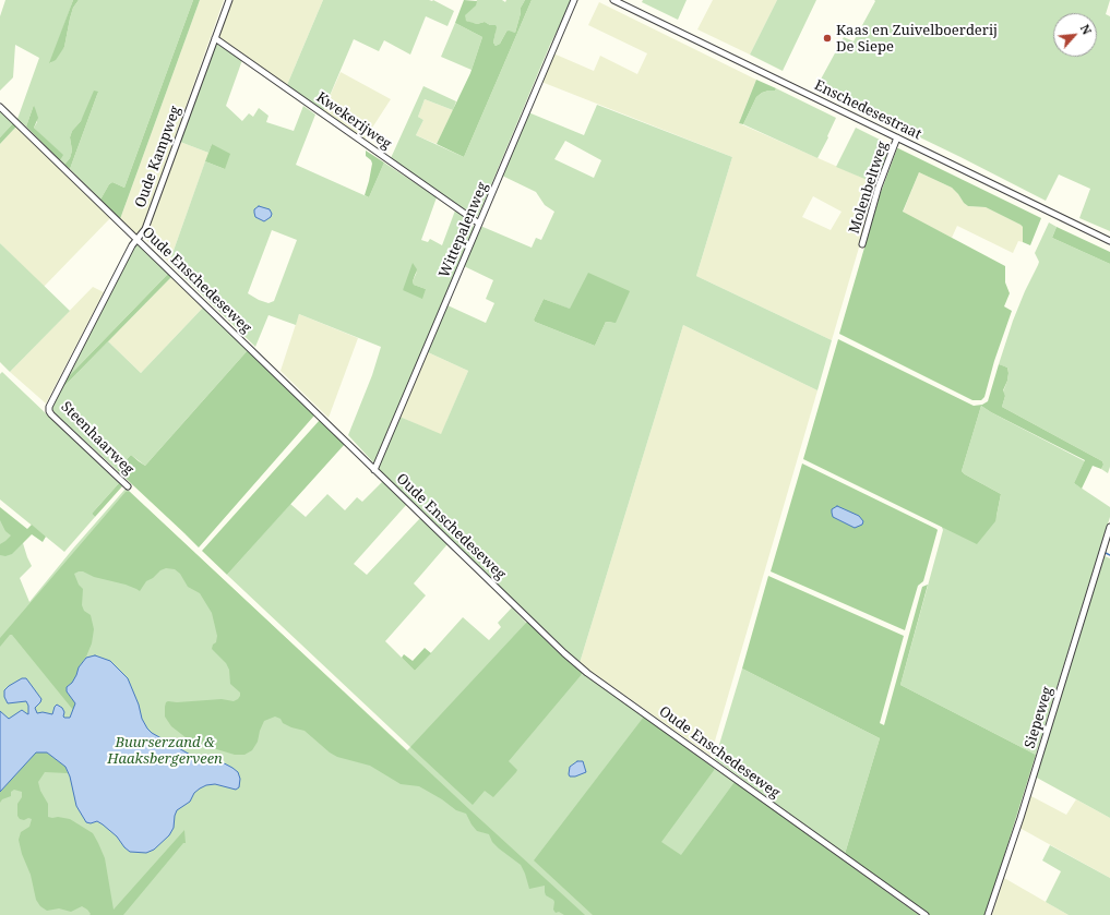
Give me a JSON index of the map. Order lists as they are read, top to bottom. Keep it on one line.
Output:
{"streets":{"street":["Enschedesestraat","Kwekerijweg","Oude Kampweg","Molenbeltweg","Wittepalenweg","Oude Enschedeseweg","Steenhaarweg","Siepeweg"]},"crossings":[["Enschedesestraat","Molenbeltweg"],["Kwekerijweg","Oude Kampweg"],["Kwekerijweg","Wittepalenweg"],["Oude Kampweg","Oude Enschedeseweg"],["Oude Kampweg","Steenhaarweg"],["Wittepalenweg","Oude Enschedeseweg"]],"parks":["Buurserzand & Haaksbergerveen"],"places":["Kaas en Zuivelboerderij De Siepe"],"north":"top right"}
